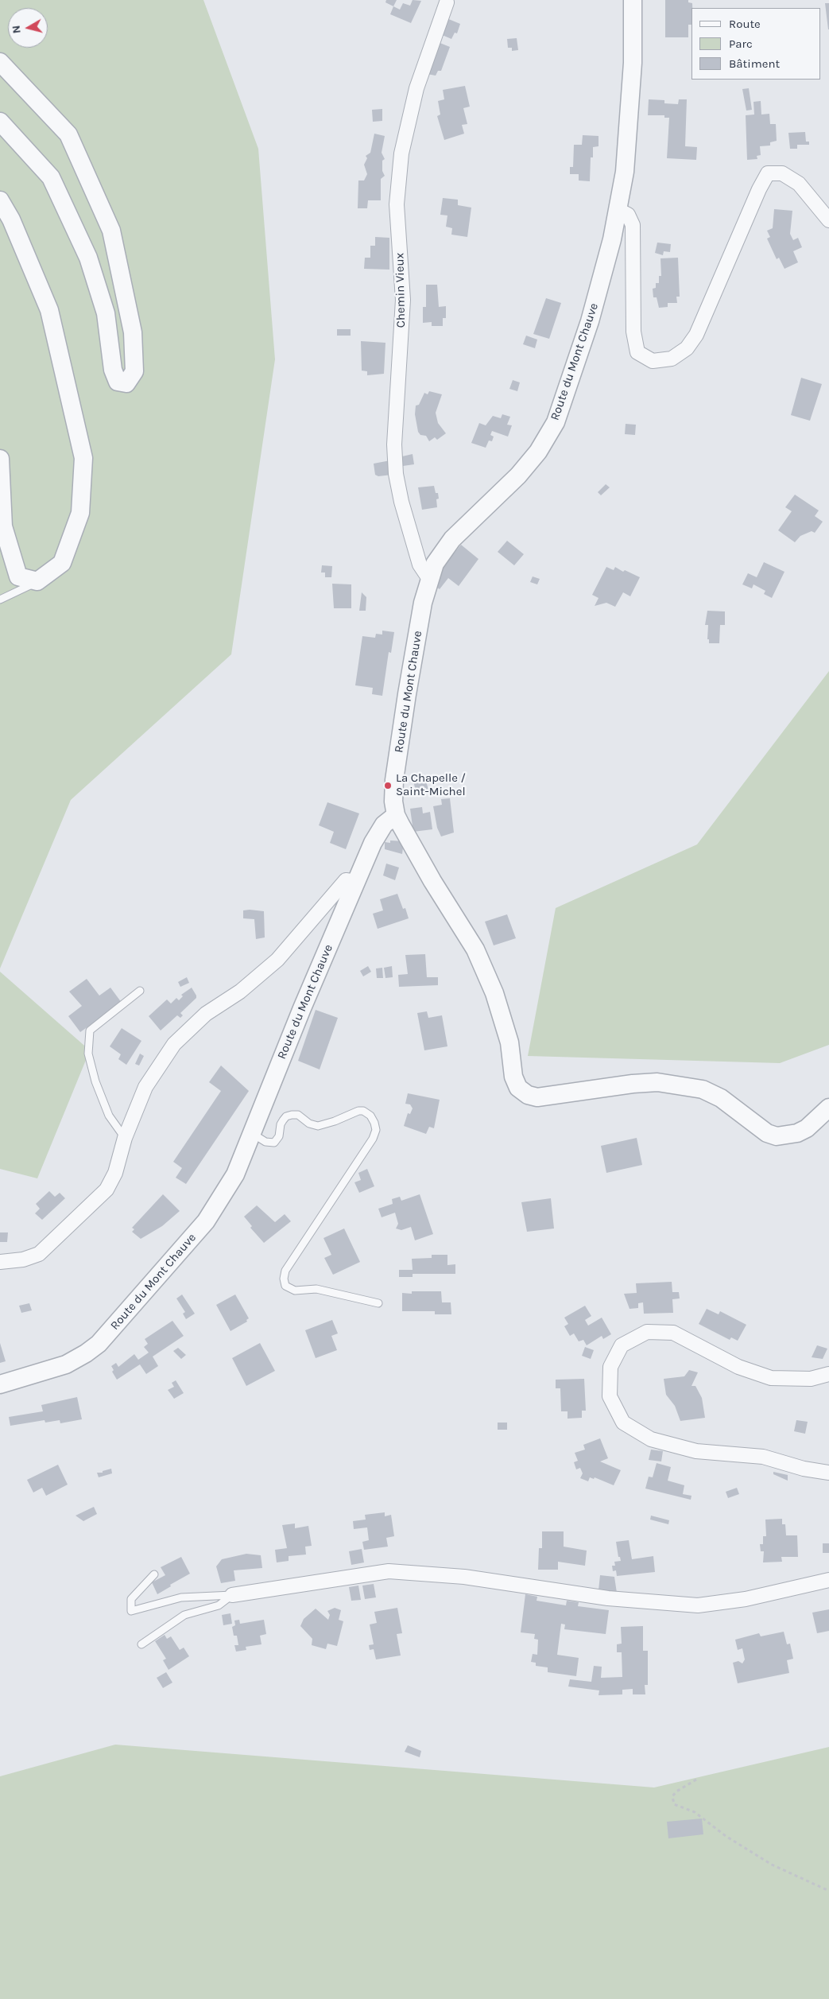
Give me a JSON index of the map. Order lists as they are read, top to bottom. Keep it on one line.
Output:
{"streets":{"street":["Chemin Vieux","Route du Mont Chauve"]},"crossings":[["Chemin Vieux","Route du Mont Chauve"]],"places":["La Chapelle / Saint-Michel"],"legend":["Route","Parc","Bâtiment"],"north":"left"}
